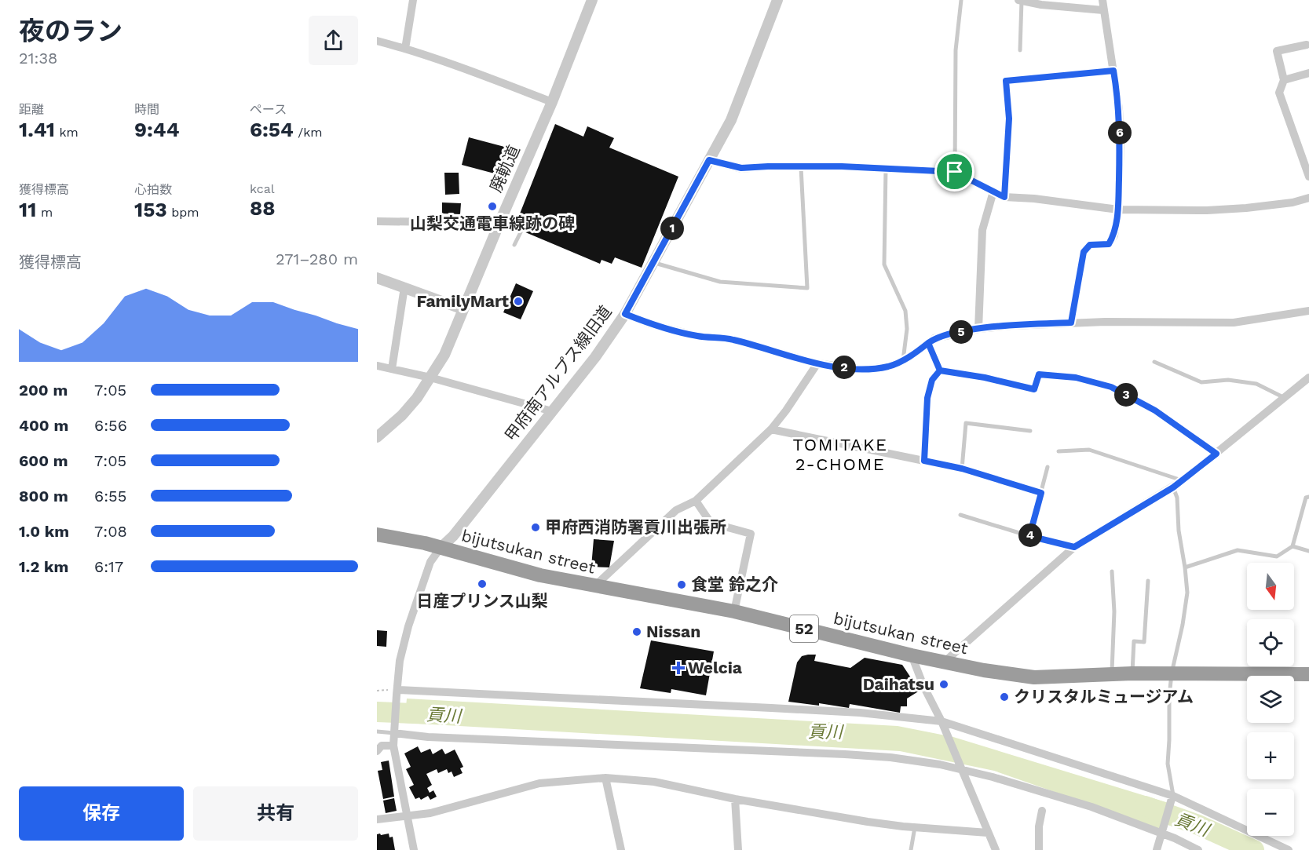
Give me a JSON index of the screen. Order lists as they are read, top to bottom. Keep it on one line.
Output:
{"streets":{"highway":["bijutsukan street","52"],"street":["廃軌道","甲府南アルプス線旧道"]},"crossings":[["甲府南アルプス線旧道","bijutsukan street"]],"districts":["TOMITAKE 2-CHOME"],"water":["貢川"],"places":{"other":["山梨交通電車線跡の碑","FamilyMart","甲府西消防署貢川出張所","日産プリンス山梨","食堂 鈴之介","Nissan","Daihatsu","クリスタルミュージアム"],"health":["Welcia"]},"north":"bottom","page":{"heading":["夜のラン","21:38"],"stats":[["距離","1.41 km"],["時間","9:44"],["ペース","6:54 /km"],["獲得標高","11 m"],["心拍数","153 bpm"],["kcal","88"]],"pins":["6","1","5","2","3","4"],"chart":["獲得標高","271–280 m"],"list":[{"name":"200 m","note":"7:05"},{"name":"400 m","note":"6:56"},{"name":"600 m","note":"7:05"},{"name":"800 m","note":"6:55"},{"name":"1.0 km","note":"7:08"},{"name":"1.2 km","note":"6:17"}],"map_buttons":["+","−"],"buttons":["保存","共有"]}}
